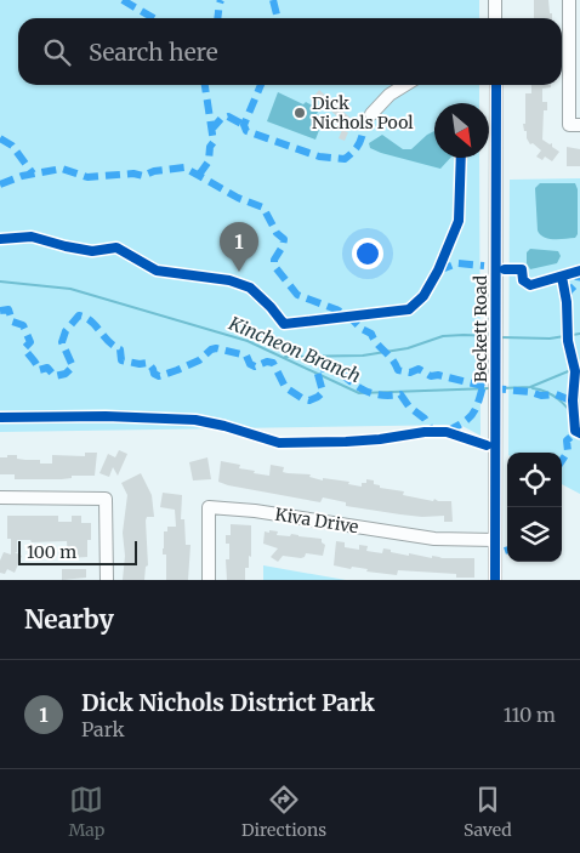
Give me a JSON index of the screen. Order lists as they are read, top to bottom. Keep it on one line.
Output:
{"streets":{"street":["Beckett Road","Kiva Drive"]},"crossings":[["Beckett Road","Kiva Drive"]],"water":["Kincheon Branch"],"places":["Dick Nichols Pool"],"scale_bar":"100 m","north":"bottom right","page":{"search":"Search here","pins":"1","scale":"100 m","heading":"Nearby","list":[{"mark":"1","name":"Dick Nichols District Park","note":"Park","value":"110 m"}],"nav":["Map","Directions","Saved"]}}
